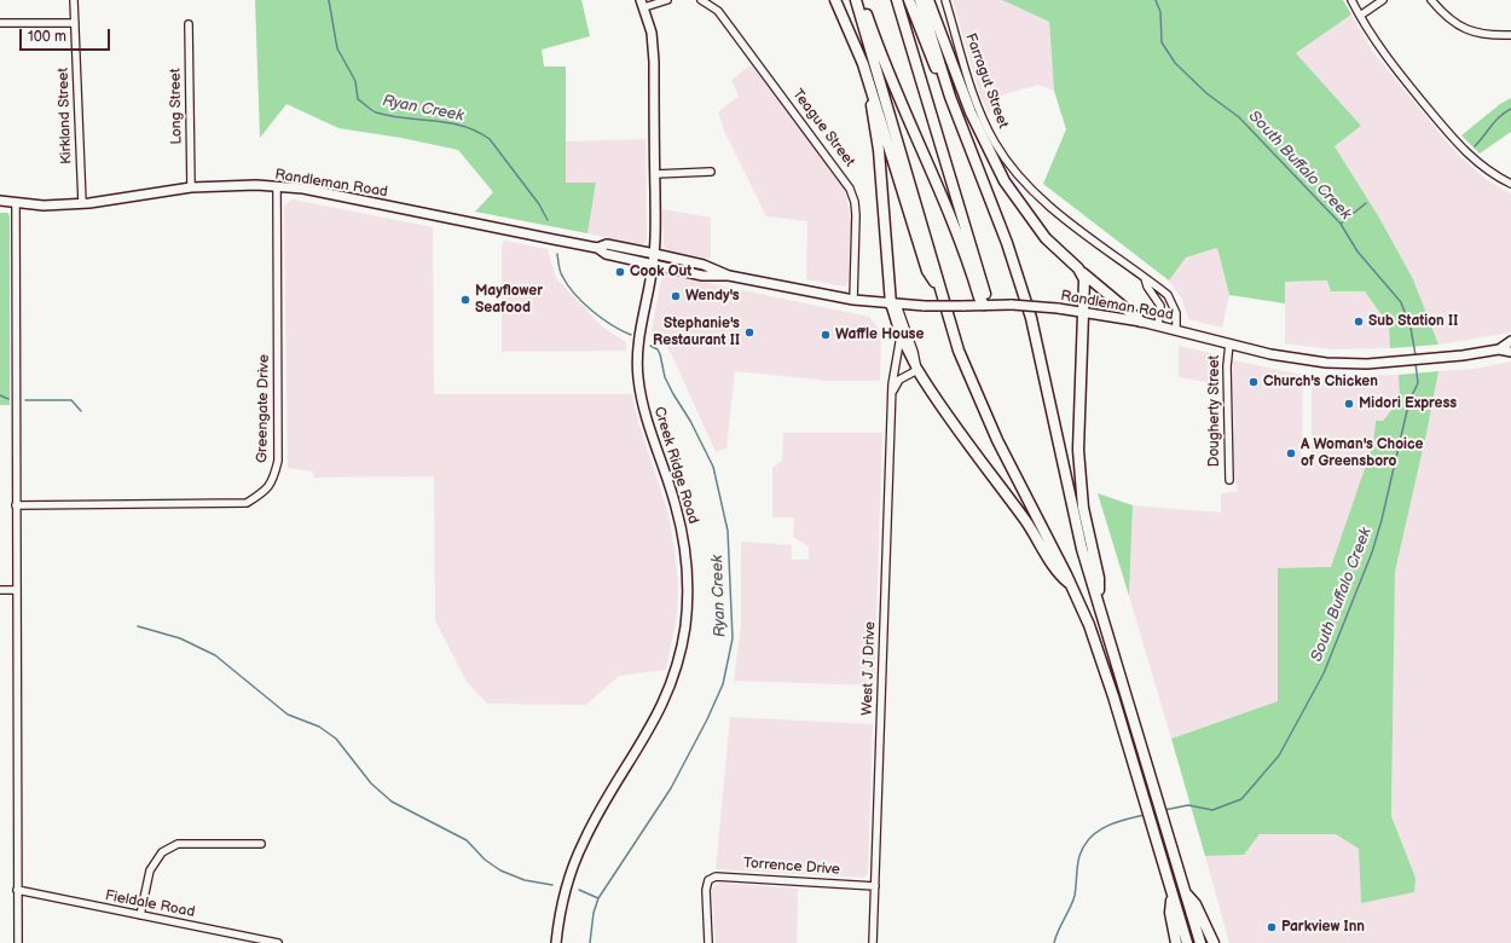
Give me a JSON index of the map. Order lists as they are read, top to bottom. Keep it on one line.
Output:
{"streets":{"main road":["Randleman Road","Creek Ridge Road","West J J Drive"],"street":["Farragut Street","Long Street","Kirkland Street","Teague Street","Greengate Drive","Dougherty Street","Torrence Drive","Fieldale Road"]},"crossings":[["Farragut Street","Randleman Road"],["Long Street","Randleman Road"],["Kirkland Street","Randleman Road"],["Teague Street","Randleman Road"],["Randleman Road","Greengate Drive"],["Randleman Road","Dougherty Street"],["Randleman Road","Creek Ridge Road"],["Randleman Road","West J J Drive"],["West J J Drive","Torrence Drive"]],"water":["Ryan Creek","South Buffalo Creek"],"places":["Cook Out","Wendy's","Mayflower Seafood","Sub Station II","Stephanie's Restaurant II","Waffle House","Church's Chicken","Midori Express","A Woman's Choice of Greensboro","Parkview Inn"],"scale_bar":"100 m"}
